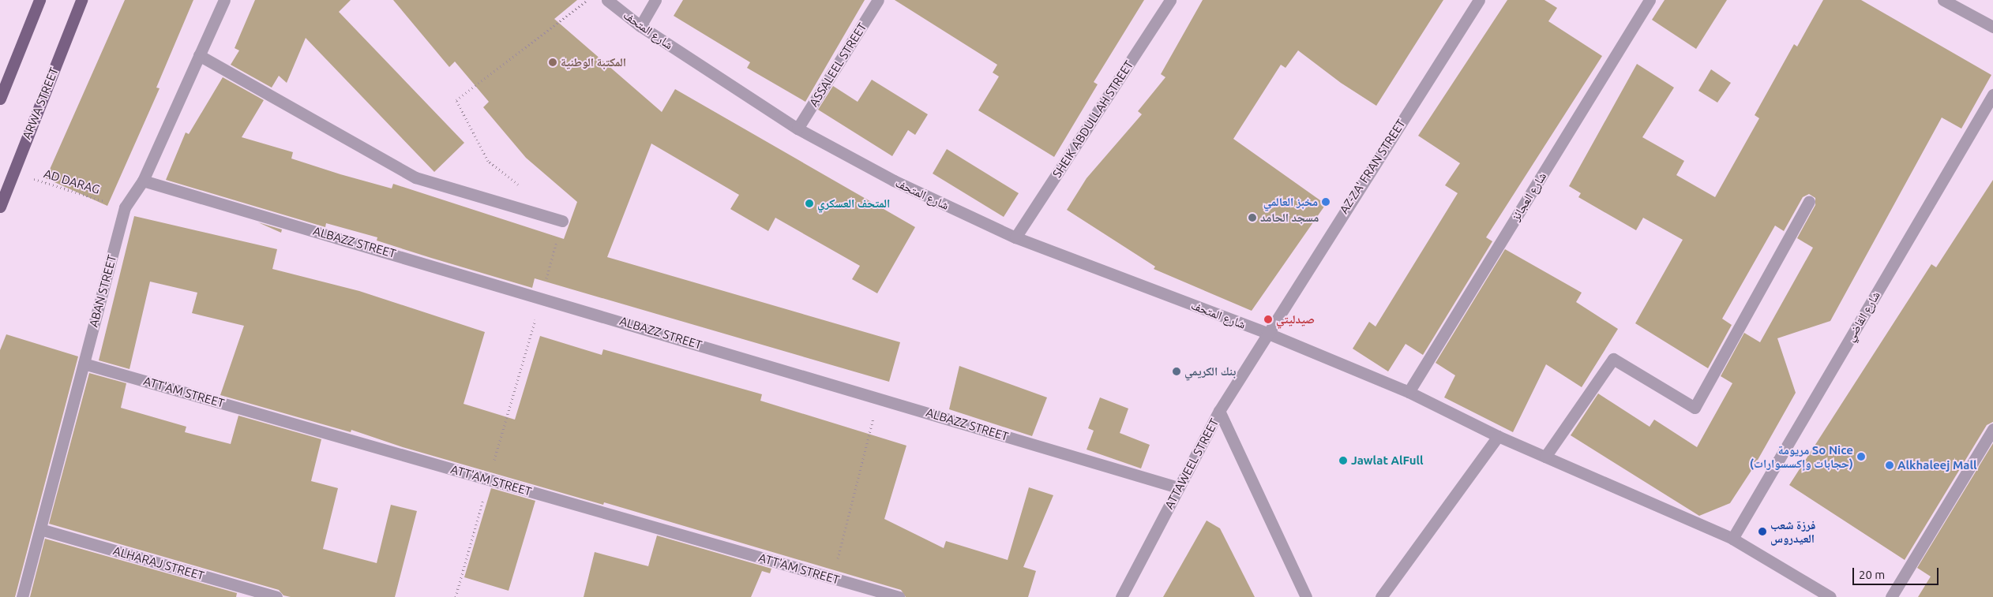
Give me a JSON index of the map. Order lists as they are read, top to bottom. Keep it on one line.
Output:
{"streets":{"main road":["ARWA STREET"],"street":["شارع المتحف","ASSALEEL STREET","SHEIK ABDULLAH STREET","AZ-ZA' FRAN STREET","شارع العجائز","ALBAZZ STREET","ABAN STREET","شارع القاضي","ATT'AM STREET","ATTAWEEL STREET","ALHARAJ STREET"],"path":["AD DARAG"]},"crossings":[["شارع المتحف","ASSALEEL STREET"],["شارع المتحف","SHEIK ABDULLAH STREET"],["شارع المتحف","AZ-ZA' FRAN STREET"],["شارع المتحف","شارع العجائز"],["شارع المتحف","شارع القاضي"],["شارع المتحف","ATTAWEEL STREET"],["ARWA STREET","AD DARAG"],["AZ-ZA' FRAN STREET","ATTAWEEL STREET"],["AD DARAG","ABAN STREET"],["ALBAZZ STREET","ABAN STREET"],["ALBAZZ STREET","ATTAWEEL STREET"],["ABAN STREET","ATT'AM STREET"],["ABAN STREET","ALHARAJ STREET"]],"places":["المكتبة الوطنية","مخبز العالمي","المتحف العسكري","مسجد الحامد","صيدليتي","بنك الكريمي","مريومة So Nice (حجابات وإكسسوارات)","Jawlat AlFull","Alkhaleej Mall","فرزة شعب العيدروس"],"scale_bar":"20 m"}
